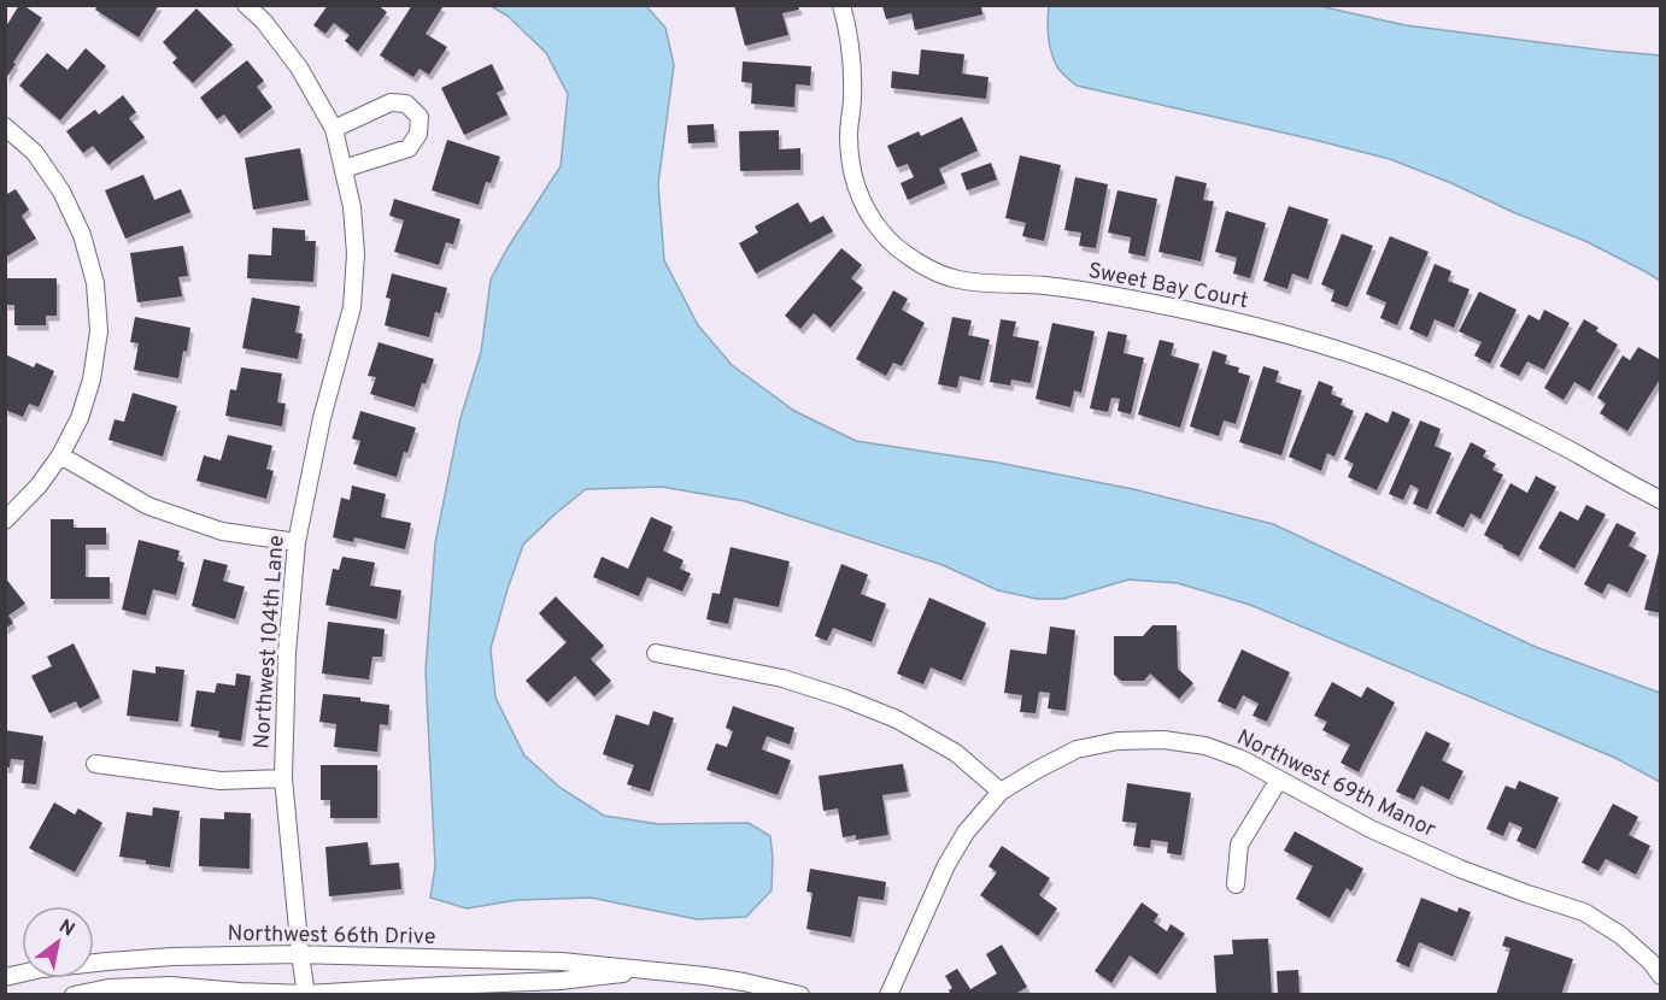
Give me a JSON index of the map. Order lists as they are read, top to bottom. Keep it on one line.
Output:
{"streets":{"street":["Sweet Bay Court","Northwest 104th Lane","Northwest 69th Manor","Northwest 66th Drive"]},"crossings":[["Northwest 104th Lane","Northwest 66th Drive"]],"north":"top right"}
